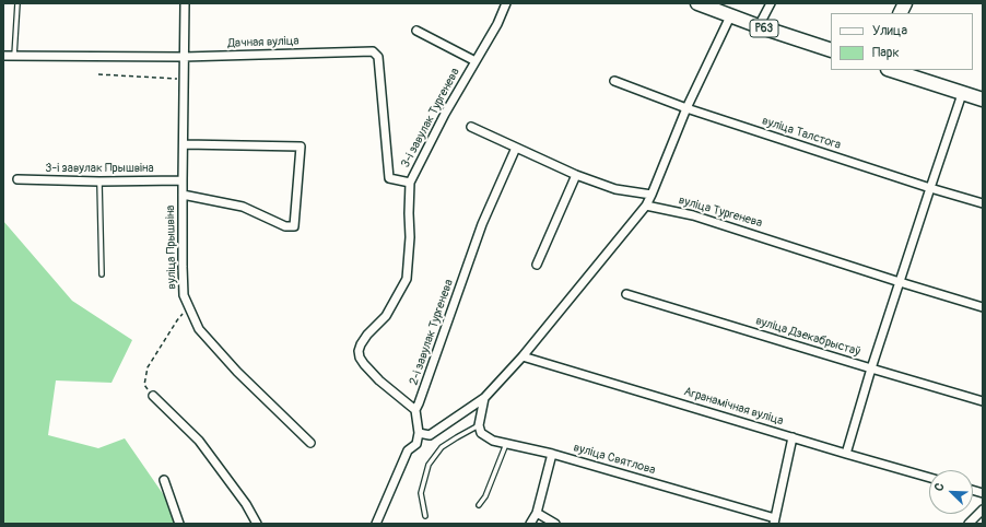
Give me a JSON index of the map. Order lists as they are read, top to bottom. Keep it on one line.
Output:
{"streets":{"main road":["Р63"],"street":["Дачная вуліца","3-і завулак Тургенева","вуліца Талстога","3-і завулак Прышвіна","вуліца Тургенева","вуліца Прышвіна","2-і завулак Тургенева","вуліца Дзекабрыстаў","Агранамічная вуліца","вуліца Святлова"]},"crossings":[["Дачная вуліца","3-і завулак Тургенева"],["Дачная вуліца","вуліца Прышвіна"],["3-і завулак Тургенева","2-і завулак Тургенева"],["3-і завулак Прышвіна","вуліца Прышвіна"]],"legend":["Улица","Парк"],"north":"top left"}
